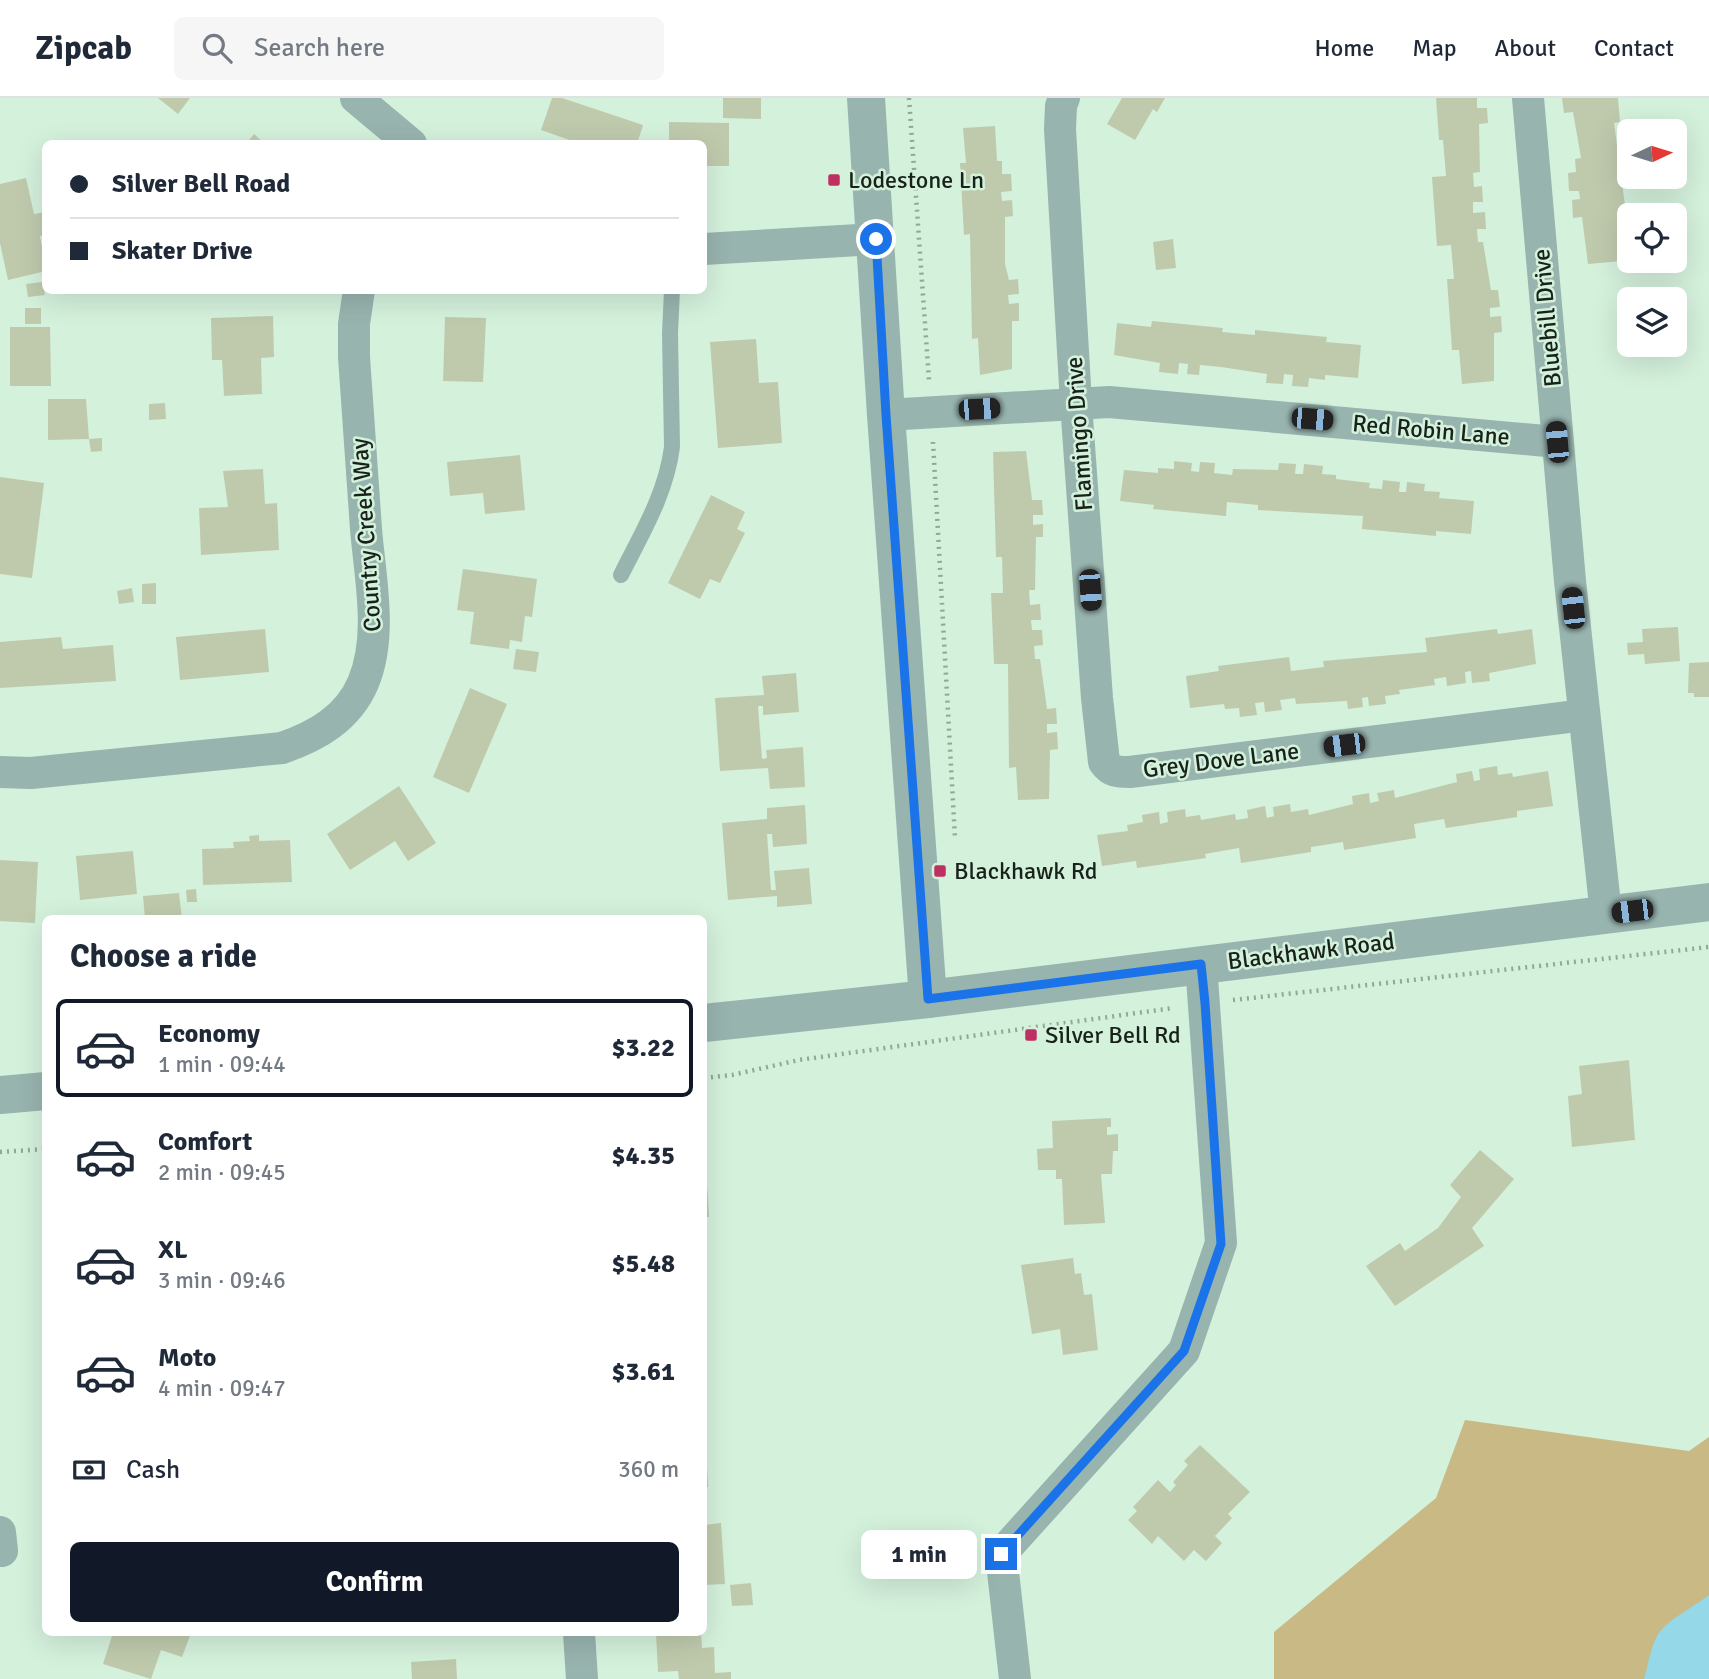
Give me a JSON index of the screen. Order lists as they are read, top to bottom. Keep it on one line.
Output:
{"streets":{"street":["Bluebill Drive","Red Robin Lane","Flamingo Drive","Country Creek Way","Grey Dove Lane","Blackhawk Road"]},"crossings":[["Bluebill Drive","Red Robin Lane"],["Bluebill Drive","Grey Dove Lane"],["Bluebill Drive","Blackhawk Road"],["Red Robin Lane","Flamingo Drive"],["Flamingo Drive","Grey Dove Lane"]],"places":{"transit":["Lodestone Ln","Blackhawk Rd","Silver Bell Rd"]},"north":"right","page":{"header":"Zipcab","search":"Search here","nav":["Home","Map","About","Contact"],"banner":["Silver Bell Road","Skater Drive"],"heading":"Choose a ride","list":[{"name":"Economy","note":"1 min · 09:44","value":"$3.22"},{"name":"Comfort","note":"2 min · 09:45","value":"$4.35"},{"name":"XL","note":"3 min · 09:46","value":"$5.48"},{"name":"Moto","note":"4 min · 09:47","value":"$3.61"}],"pay":["Cash","360 m"],"buttons":"Confirm","bubble":"1 min"}}
